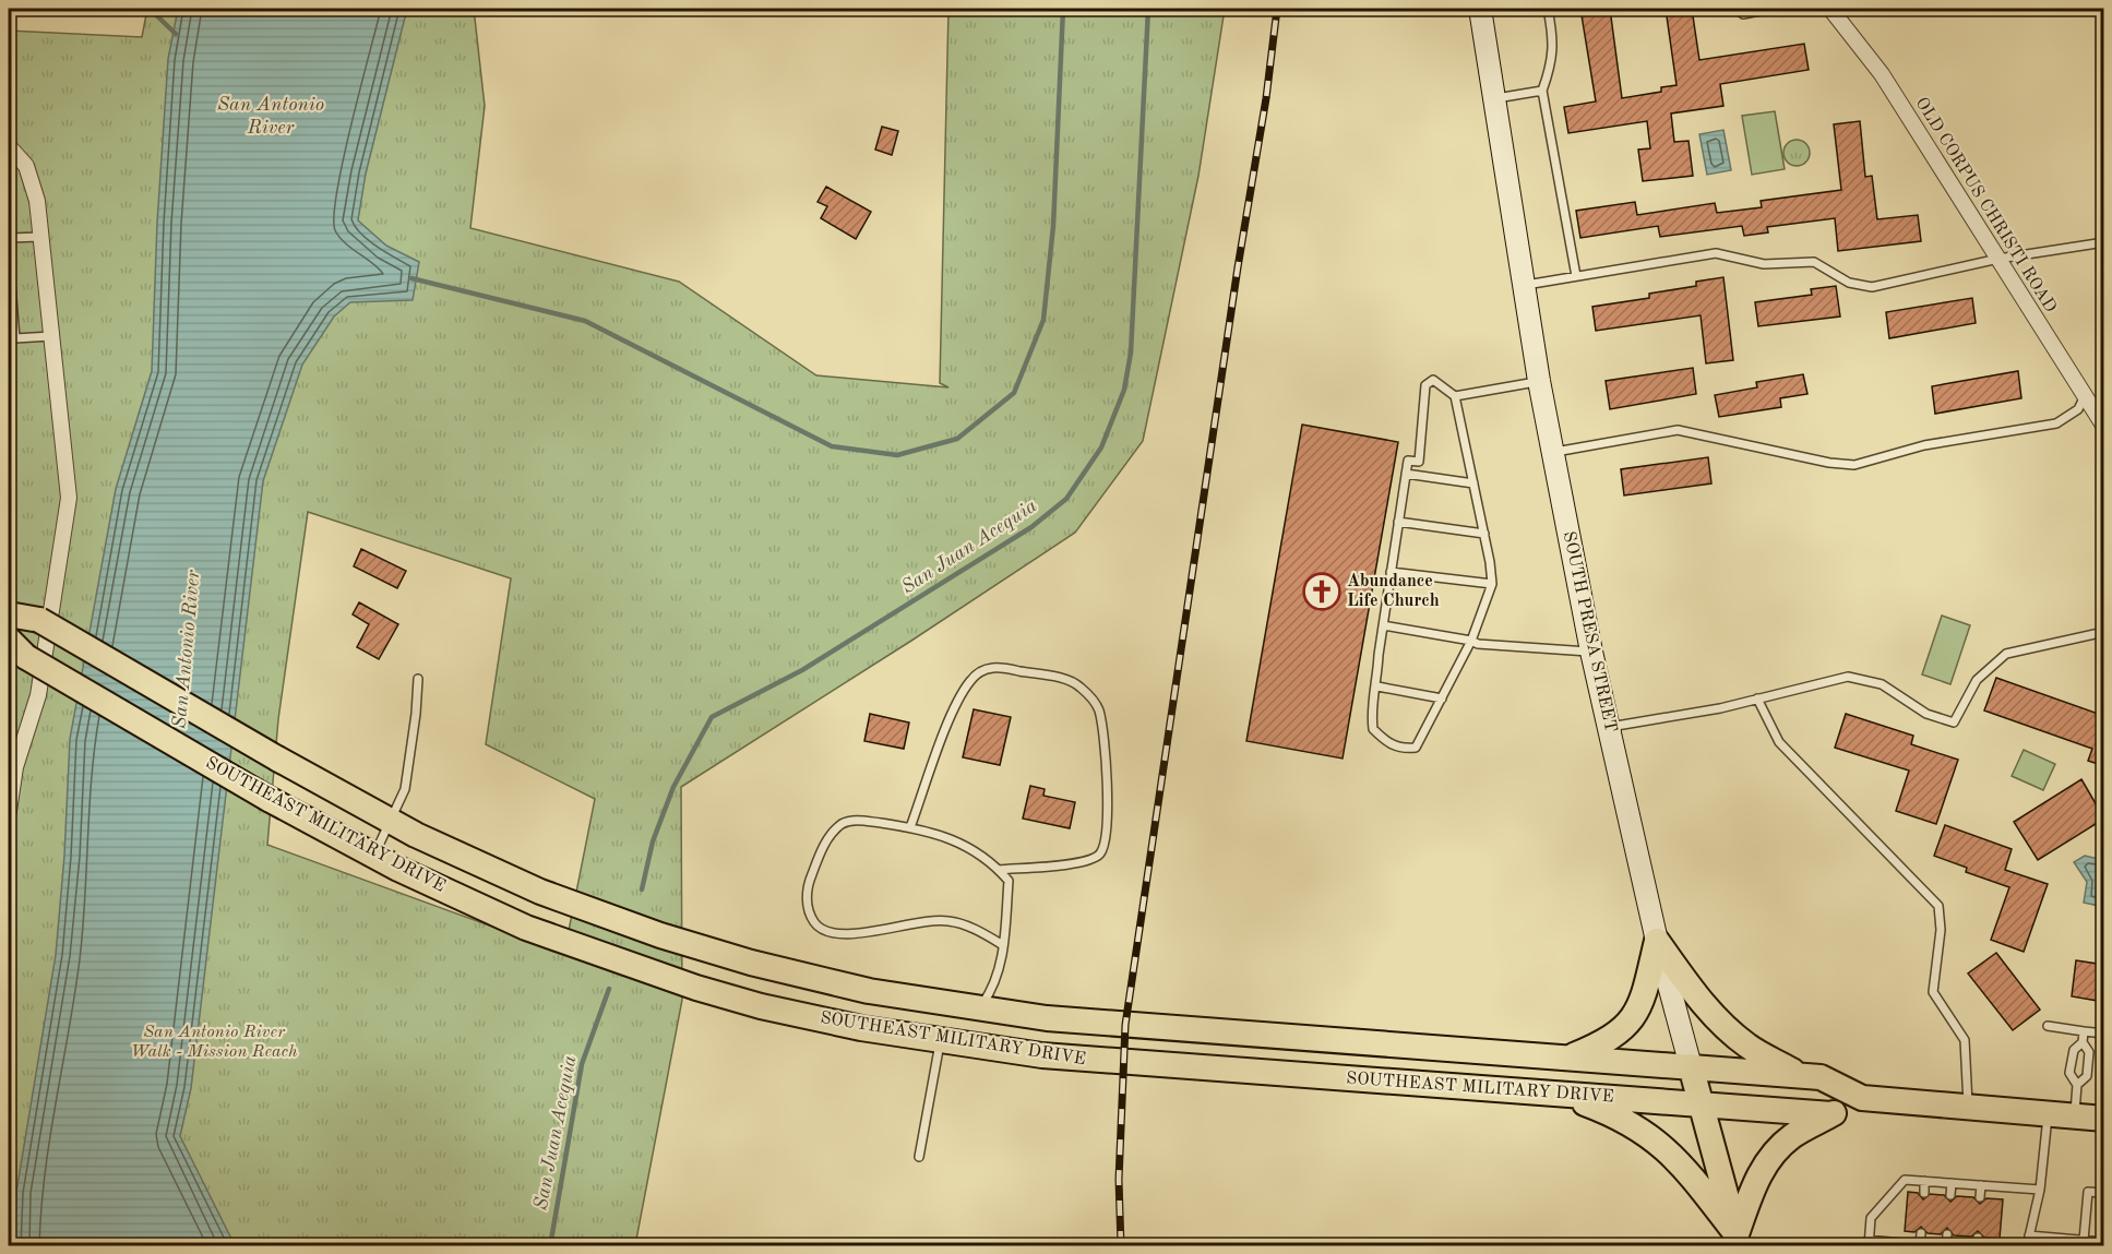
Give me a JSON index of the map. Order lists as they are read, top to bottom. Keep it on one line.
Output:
{"streets":{"main road":["SOUTH PRESA STREET","SOUTHEAST MILITARY DRIVE"],"street":["OLD CORPUS CHRISTI ROAD"]},"crossings":[["SOUTH PRESA STREET","SOUTHEAST MILITARY DRIVE"]],"water":["San Antonio River","San Juan Acequia"],"parks":["San Antonio River Walk - Mission Reach"],"places":{"church":["Abundance Life Church"]}}
